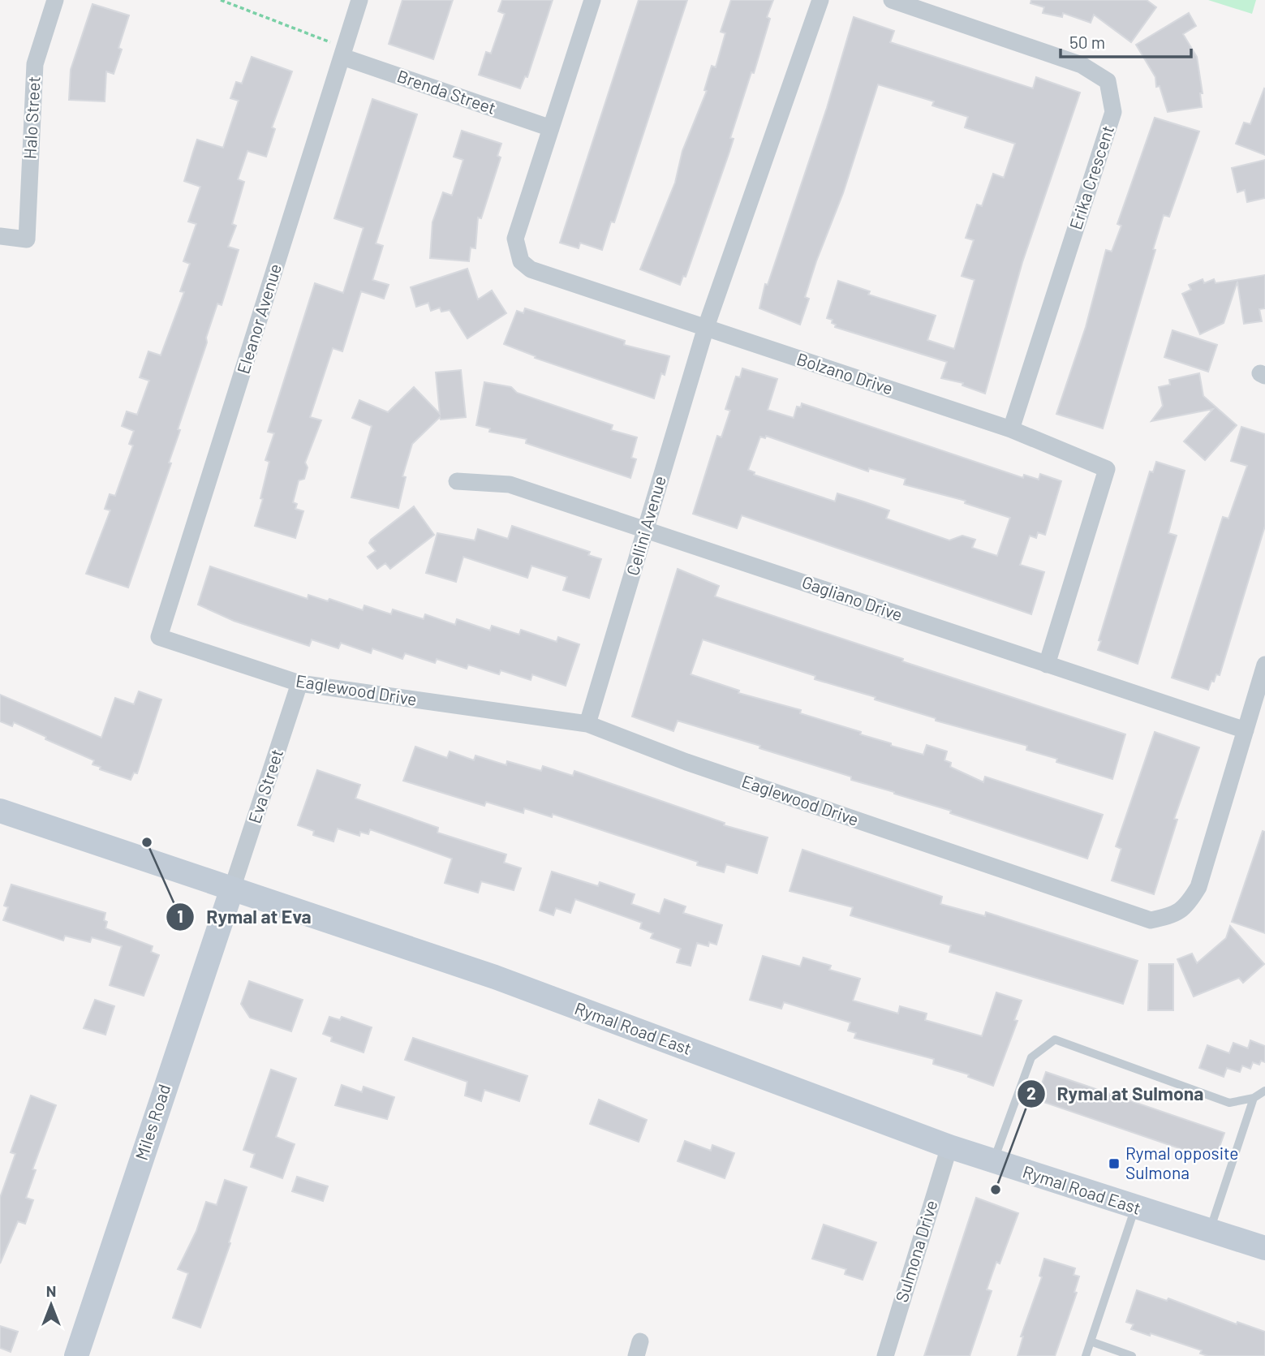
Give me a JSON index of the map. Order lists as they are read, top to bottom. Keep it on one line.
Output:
{"streets":{"main road":["Rymal Road East","Miles Road"],"street":["Brenda Street","Halo Street","Erika Crescent","Eleanor Avenue","Bolzano Drive","Cellini Avenue","Gagliano Drive","Eaglewood Drive","Eva Street","Sulmona Drive"]},"crossings":[["Brenda Street","Eleanor Avenue"],["Brenda Street","Bolzano Drive"],["Erika Crescent","Bolzano Drive"],["Eleanor Avenue","Eaglewood Drive"],["Bolzano Drive","Cellini Avenue"],["Bolzano Drive","Gagliano Drive"],["Cellini Avenue","Gagliano Drive"],["Cellini Avenue","Eaglewood Drive"],["Gagliano Drive","Eaglewood Drive"],["Eaglewood Drive","Eva Street"],["Eva Street","Rymal Road East"],["Eva Street","Miles Road"],["Rymal Road East","Miles Road"],["Rymal Road East","Sulmona Drive"]],"places":{"other":["Rymal at Eva","Rymal at Sulmona"],"transit":["Rymal opposite Sulmona"]},"scale_bar":"50 m","north":"top"}
